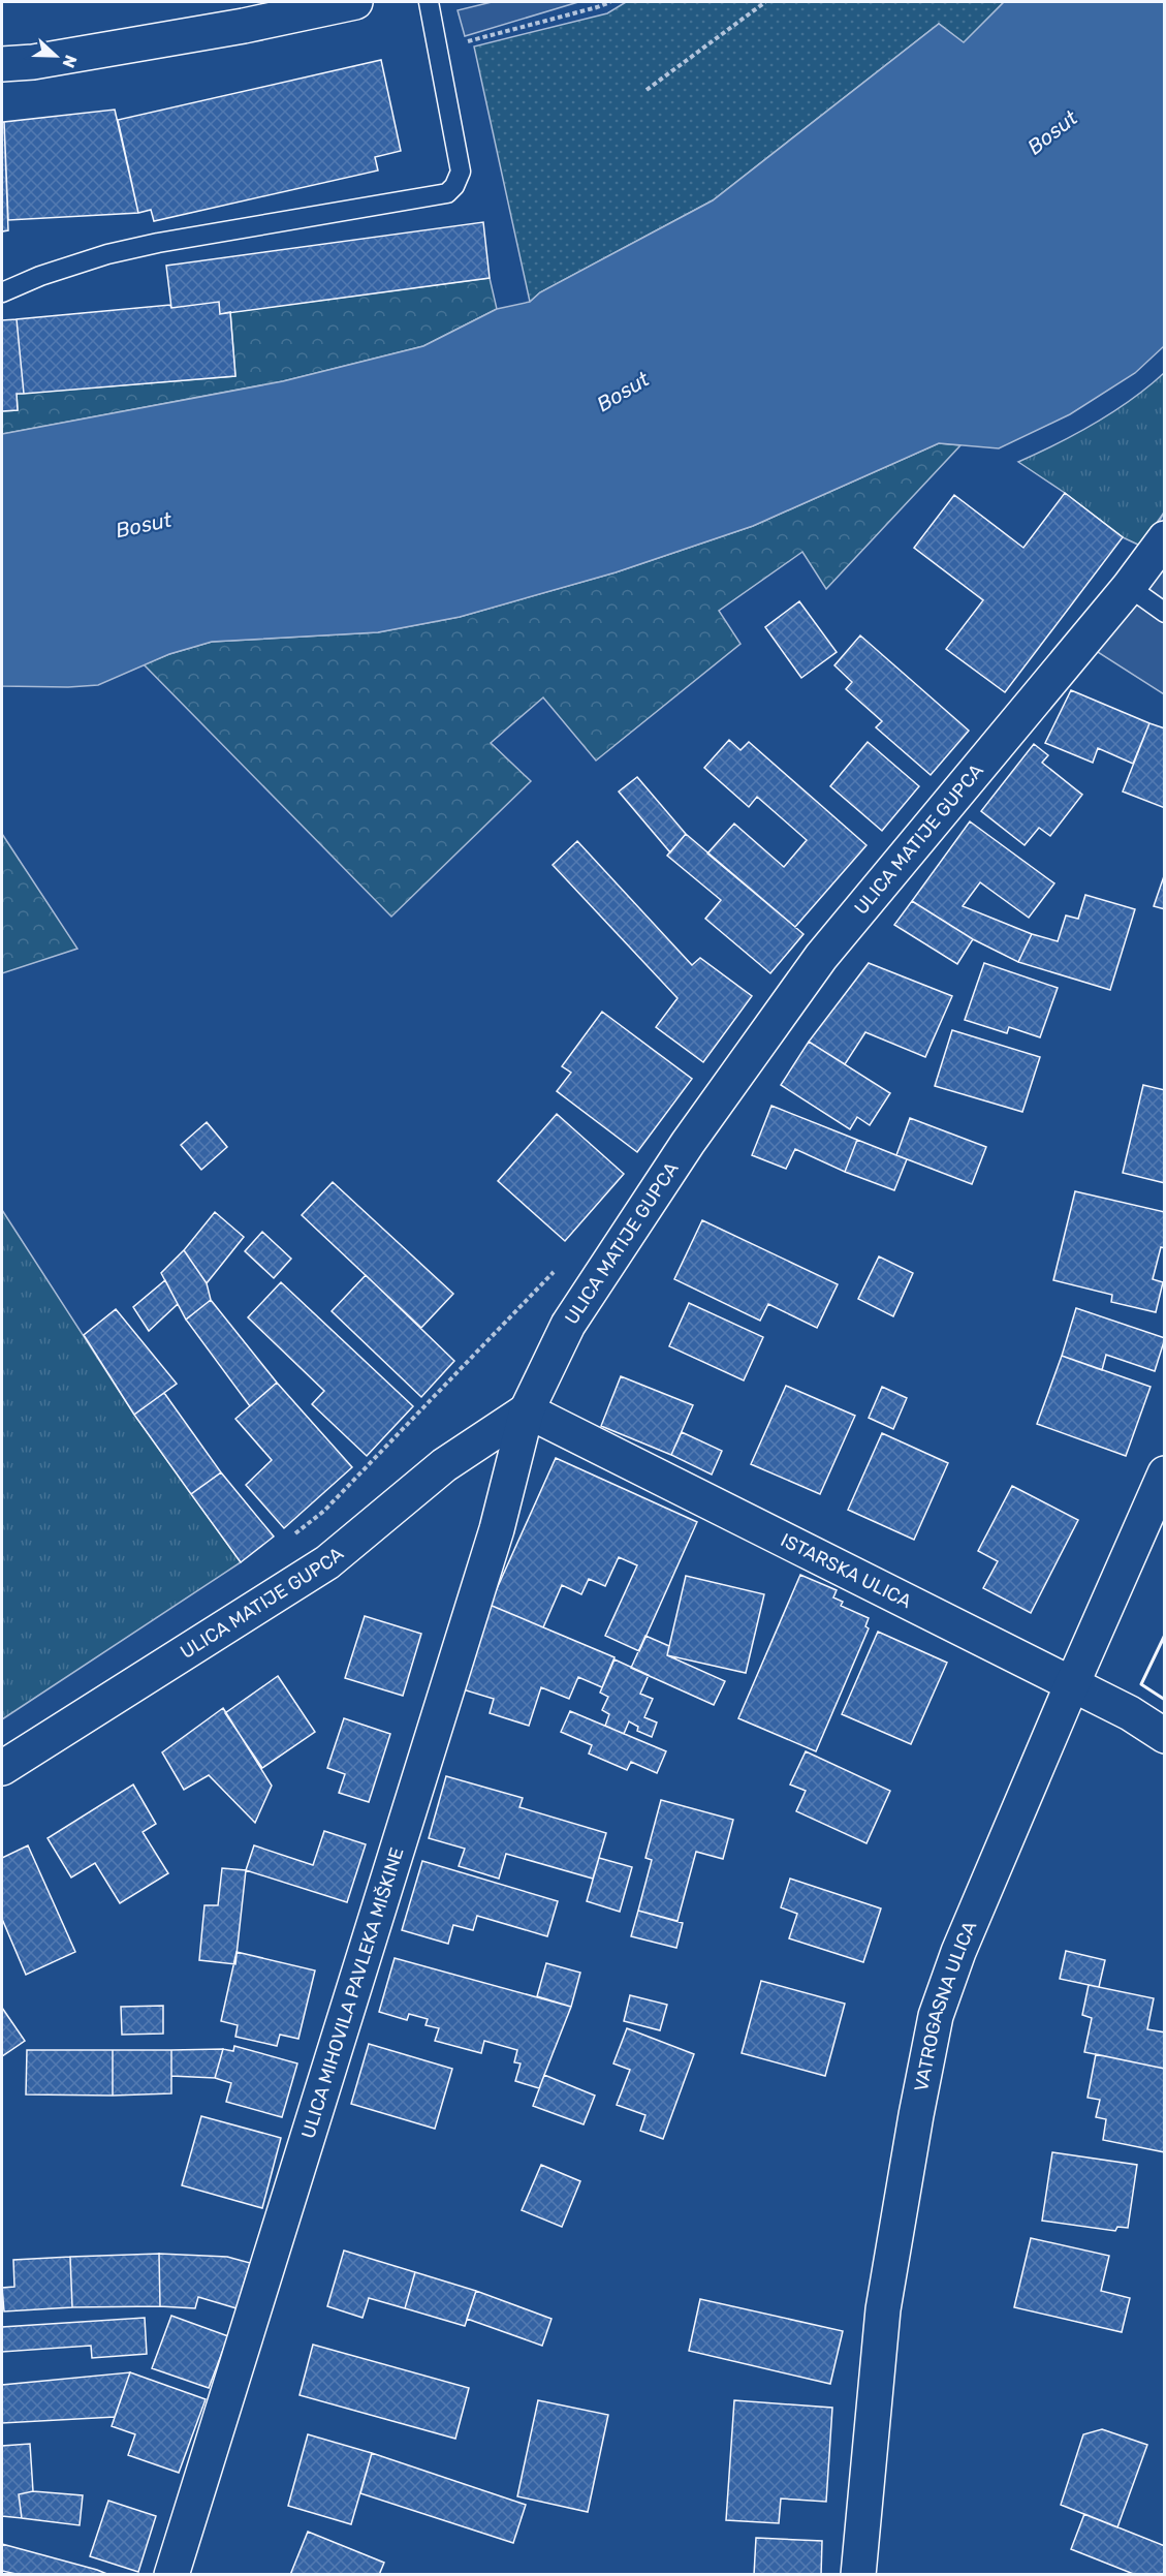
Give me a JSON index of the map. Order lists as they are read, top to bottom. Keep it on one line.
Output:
{"streets":{"street":["ULICA MATIJE GUPCA","ISTARSKA ULICA","ULICA MIHOVILA PAVLEKA MIŠKINE","VATROGASNA ULICA"]},"crossings":[["ULICA MATIJE GUPCA","ISTARSKA ULICA"],["ULICA MATIJE GUPCA","ULICA MIHOVILA PAVLEKA MIŠKINE"],["ISTARSKA ULICA","ULICA MIHOVILA PAVLEKA MIŠKINE"],["ISTARSKA ULICA","VATROGASNA ULICA"]],"water":["Bosut"],"north":"right"}
